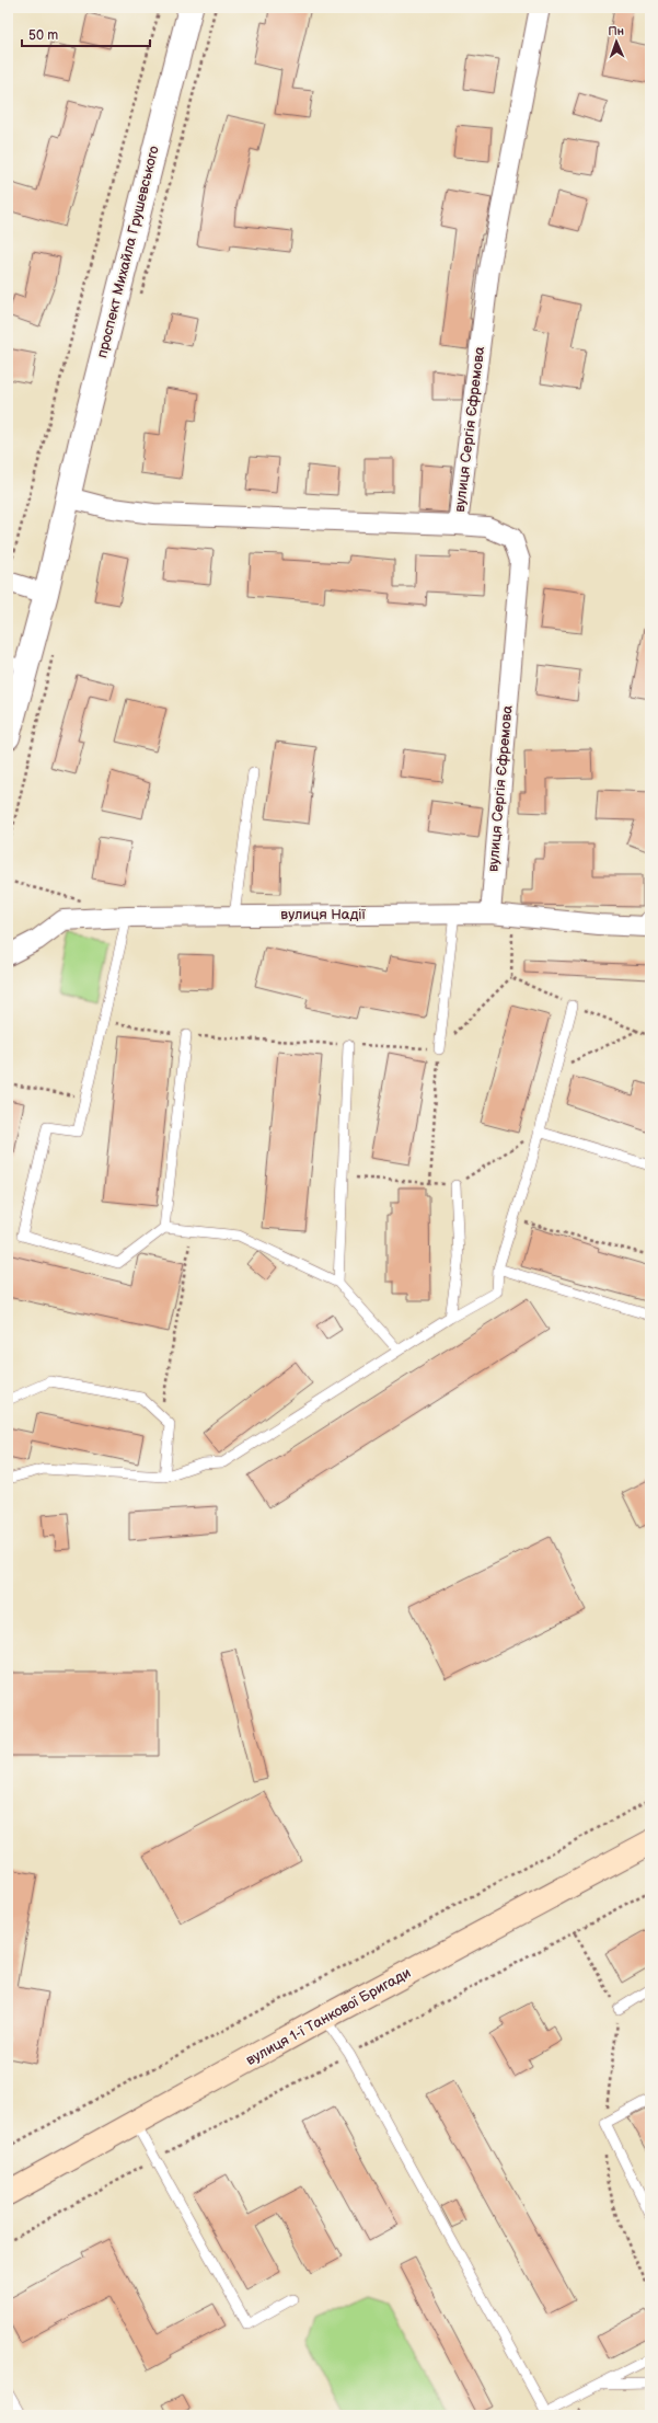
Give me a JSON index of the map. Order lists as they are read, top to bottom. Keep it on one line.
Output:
{"streets":{"main road":["вулиця 1-ї Танкової Бригади"],"street":["проспект Михайла Грушевського","вулиця Сергія Єфремова","вулиця Надії"]},"crossings":[["вулиця Сергія Єфремова","вулиця Надії"]],"scale_bar":"50 m","north":"top"}
